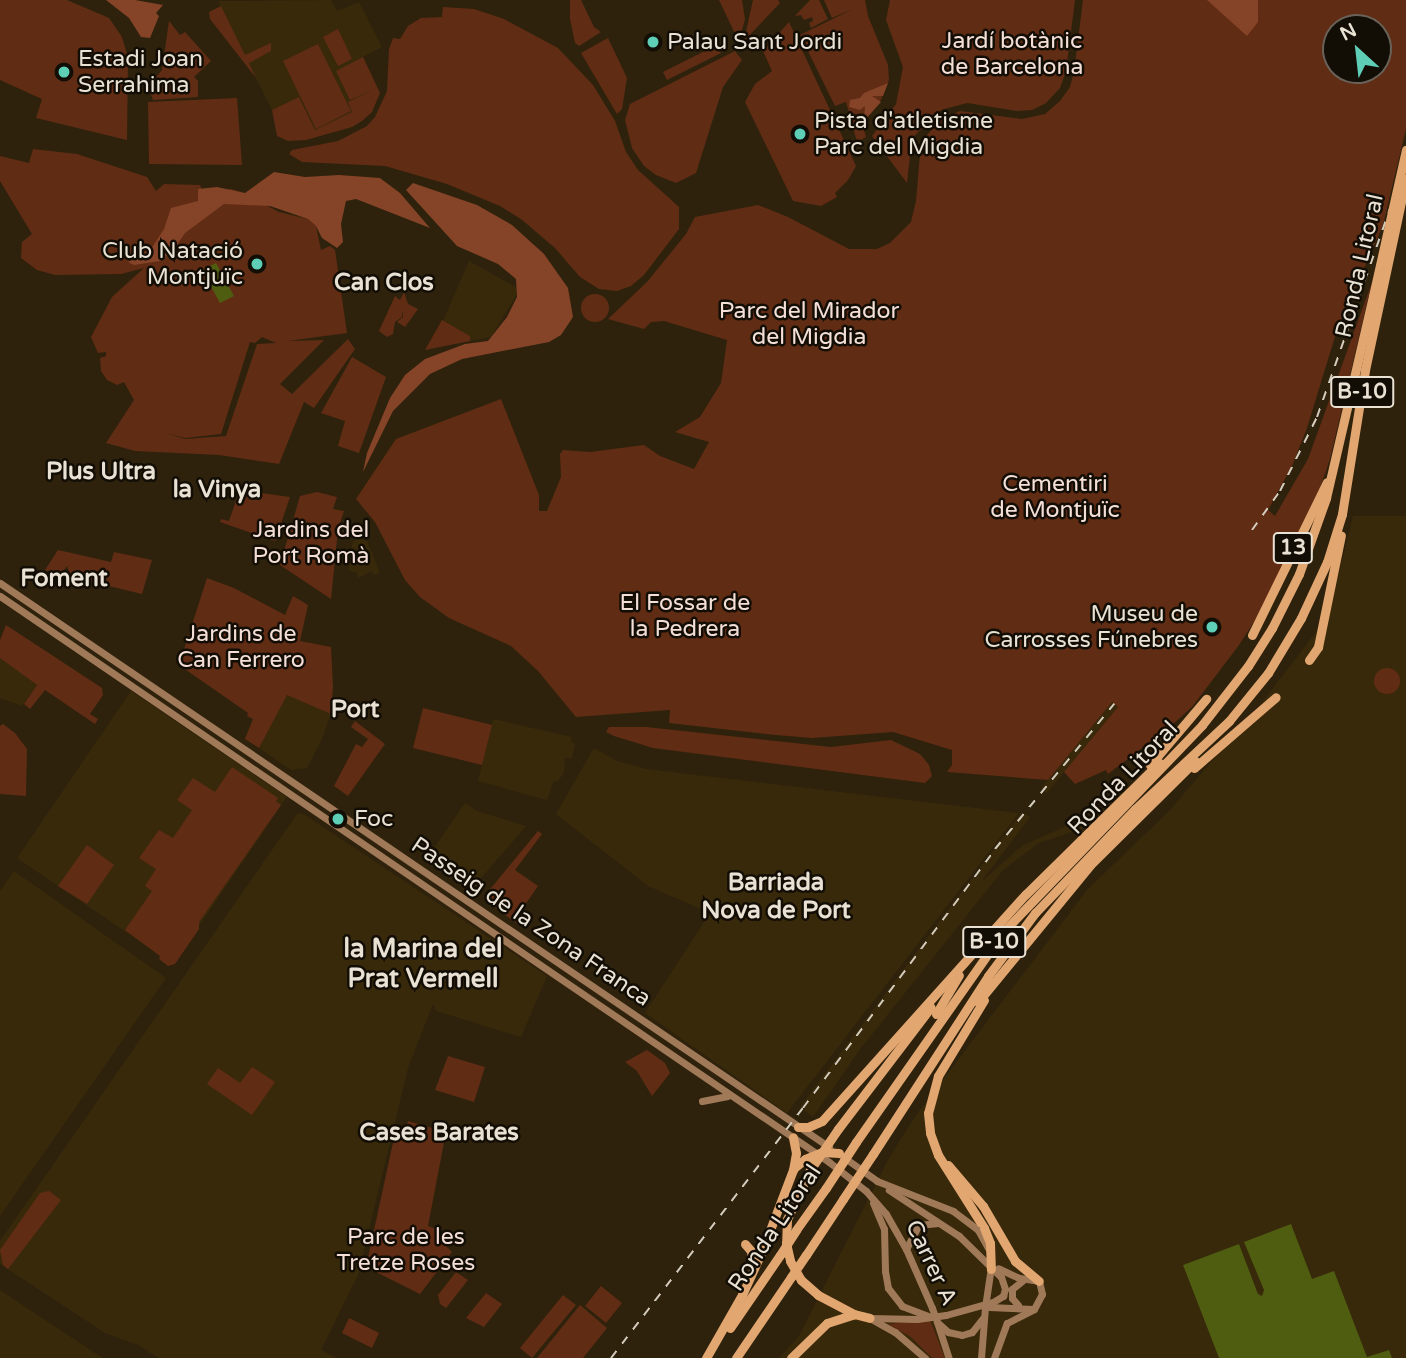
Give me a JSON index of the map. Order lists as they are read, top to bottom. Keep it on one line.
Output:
{"streets":{"highway":["Ronda Litoral","B-10","13"],"main road":["Passeig de la Zona Franca","Carrer A"]},"crossings":[["Ronda Litoral","13"],["Passeig de la Zona Franca","Carrer A"]],"districts":["Can Clos","Plus Ultra","la Vinya","Foment","Port","Barriada Nova de Port","la Marina del Prat Vermell","Cases Barates"],"parks":["Jardí botànic de Barcelona","Parc del Mirador del Migdia","Cementiri de Montjuïc","Jardins del Port Romà","El Fossar de la Pedrera","Jardins de Can Ferrero","Parc de les Tretze Roses"],"places":["Palau Sant Jordi","Estadi Joan Serrahima","Pista d'atletisme Parc del Migdia","Club Natació Montjuïc","Museu de Carrosses Fúnebres","Foc"],"north":"top left"}
